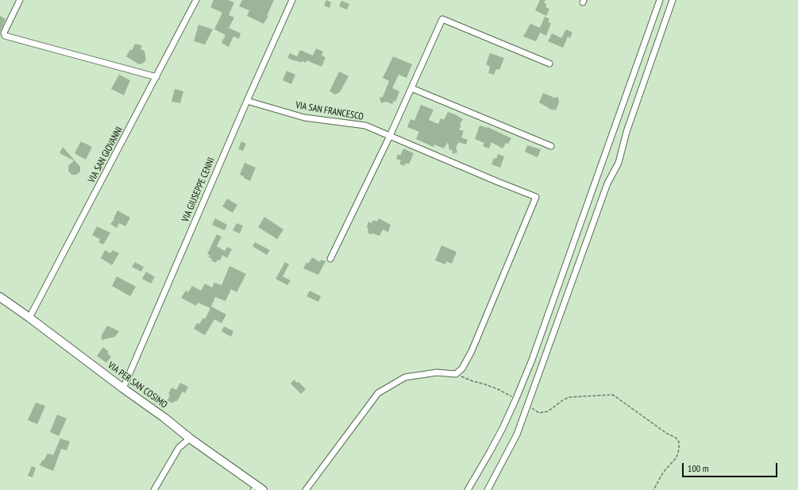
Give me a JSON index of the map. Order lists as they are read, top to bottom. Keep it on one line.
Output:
{"streets":{"street":["VIA SAN FRANCESCO","VIA SAN GIOVANNI","VIA GIUSEPPE CENNI","VIA PER SAN COSIMO"]},"crossings":[["VIA SAN FRANCESCO","VIA GIUSEPPE CENNI"],["VIA SAN GIOVANNI","VIA PER SAN COSIMO"],["VIA GIUSEPPE CENNI","VIA PER SAN COSIMO"]],"scale_bar":"100 m"}
